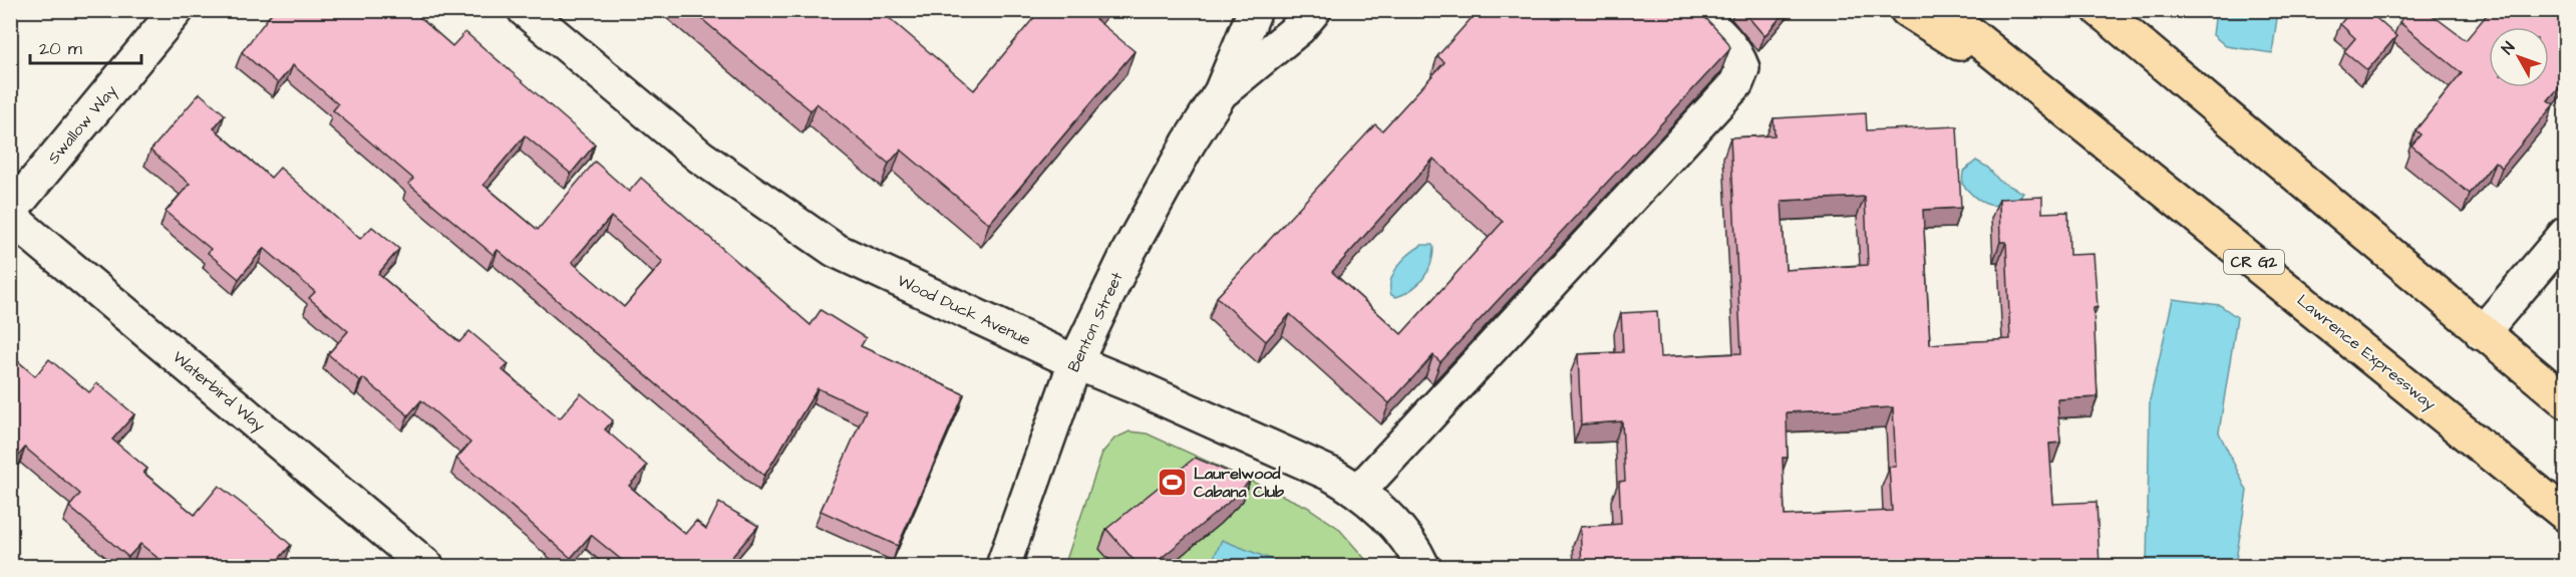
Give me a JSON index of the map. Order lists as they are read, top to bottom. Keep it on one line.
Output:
{"streets":{"highway":["CR G2","Lawrence Expressway"],"street":["Swallow Way","Wood Duck Avenue","Benton Street","Waterbird Way"]},"crossings":[["Wood Duck Avenue","Benton Street"]],"places":{"sports":["Laurelwood Cabana Club"]},"scale_bar":"20 m","north":"top left"}
